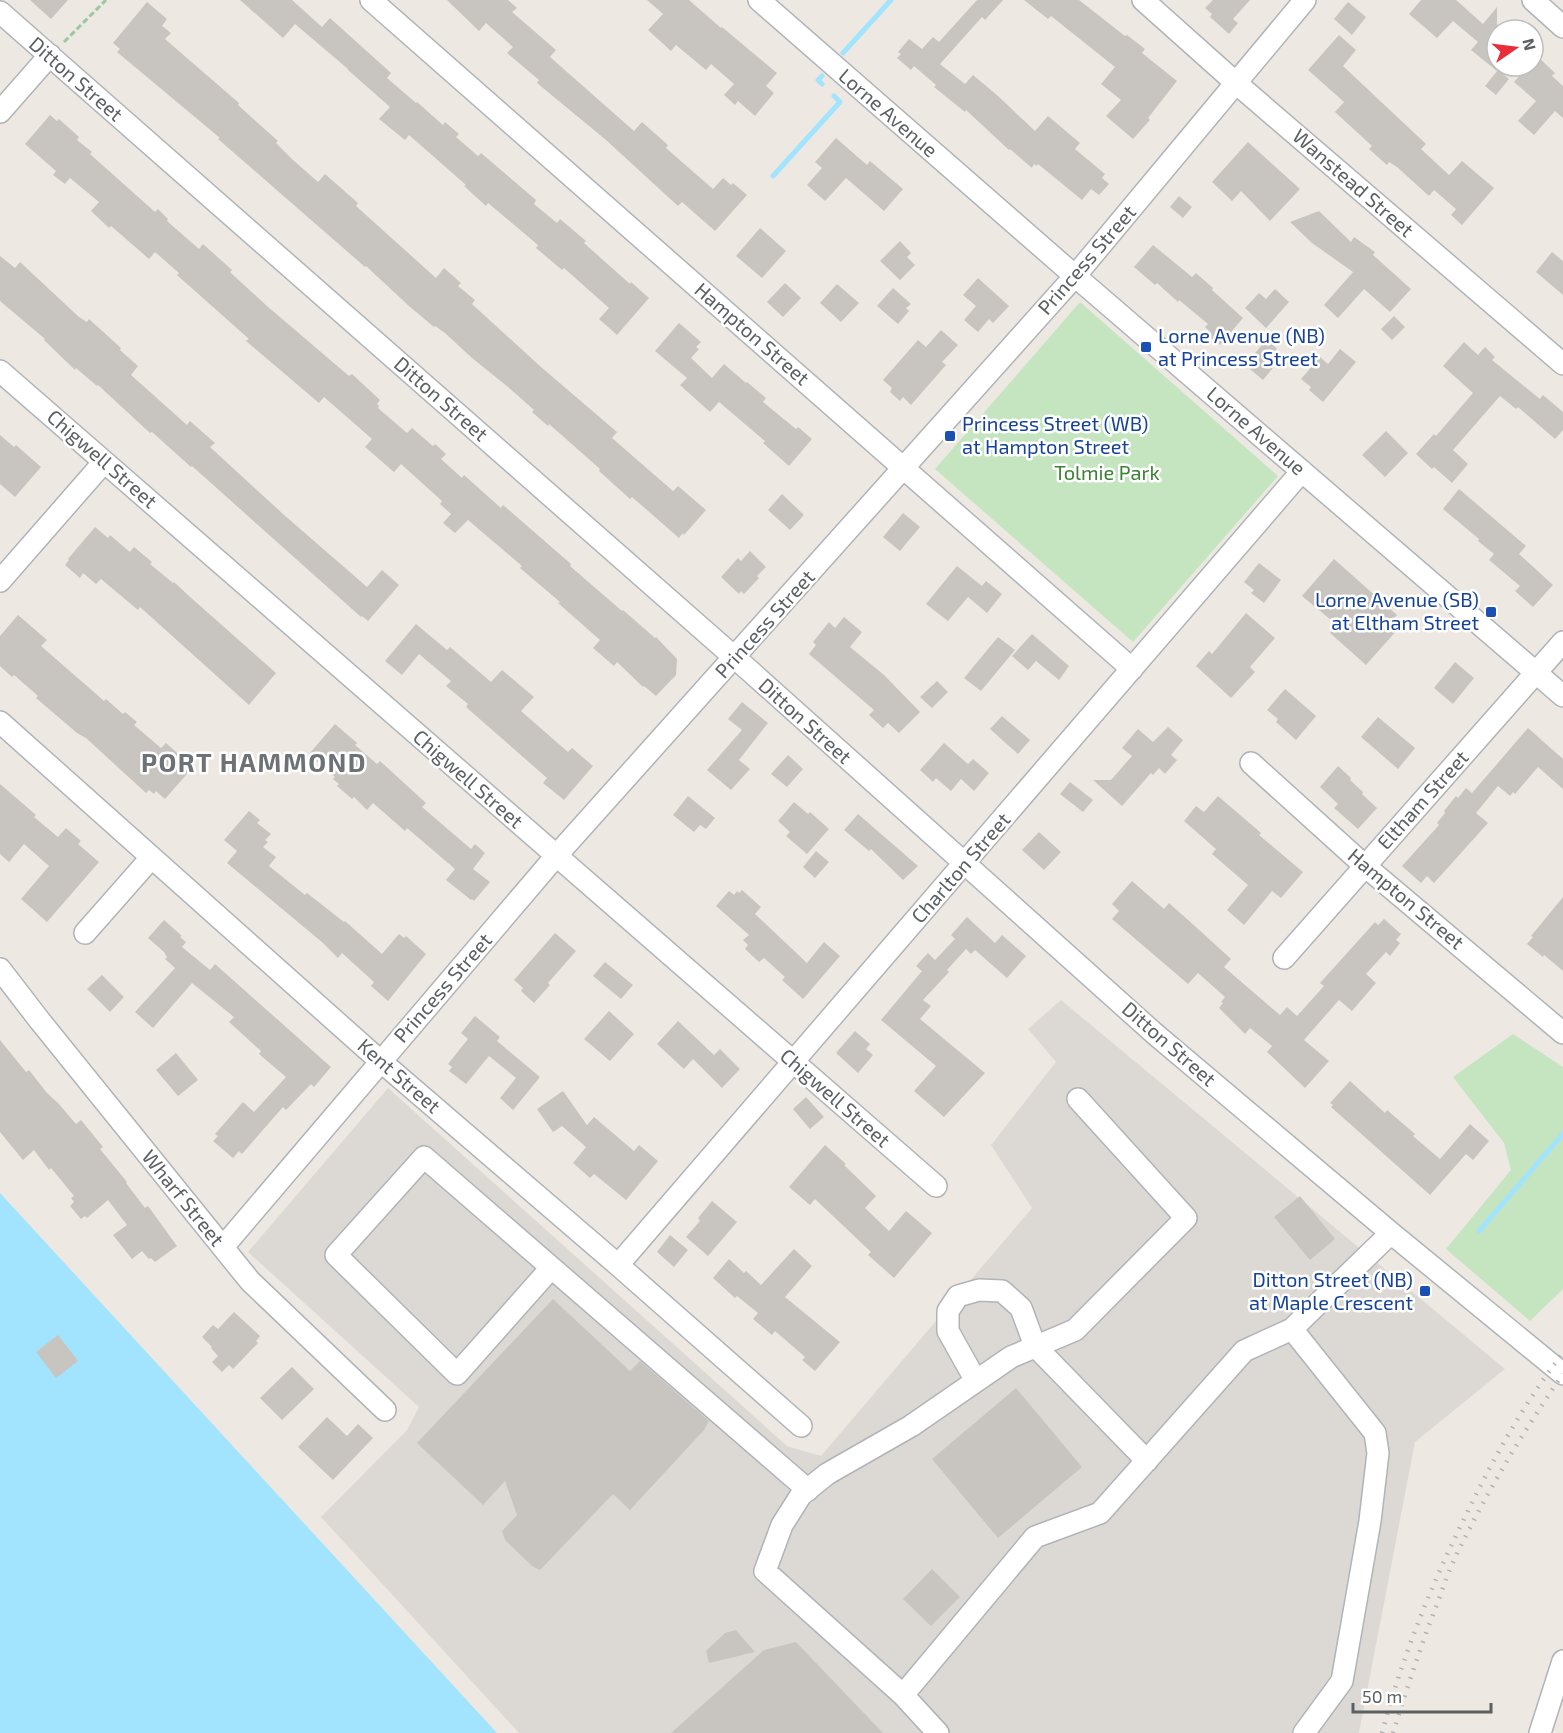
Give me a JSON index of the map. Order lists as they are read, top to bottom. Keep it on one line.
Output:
{"streets":{"street":["Ditton Street","Lorne Avenue","Wanstead Street","Princess Street","Hampton Street","Chigwell Street","Eltham Street","Charlton Street","Kent Street","Wharf Street"]},"crossings":[["Ditton Street","Princess Street"],["Ditton Street","Charlton Street"],["Lorne Avenue","Princess Street"],["Lorne Avenue","Eltham Street"],["Lorne Avenue","Charlton Street"],["Wanstead Street","Princess Street"],["Princess Street","Hampton Street"],["Princess Street","Chigwell Street"],["Princess Street","Kent Street"],["Princess Street","Wharf Street"],["Hampton Street","Eltham Street"],["Hampton Street","Charlton Street"],["Chigwell Street","Charlton Street"],["Charlton Street","Kent Street"]],"districts":["PORT HAMMOND"],"parks":["Tolmie Park"],"places":{"transit":["Lorne Avenue (NB) at Princess Street","Princess Street (WB) at Hampton Street","Lorne Avenue (SB) at Eltham Street","Ditton Street (NB) at Maple Crescent"]},"scale_bar":"50 m","north":"right"}
